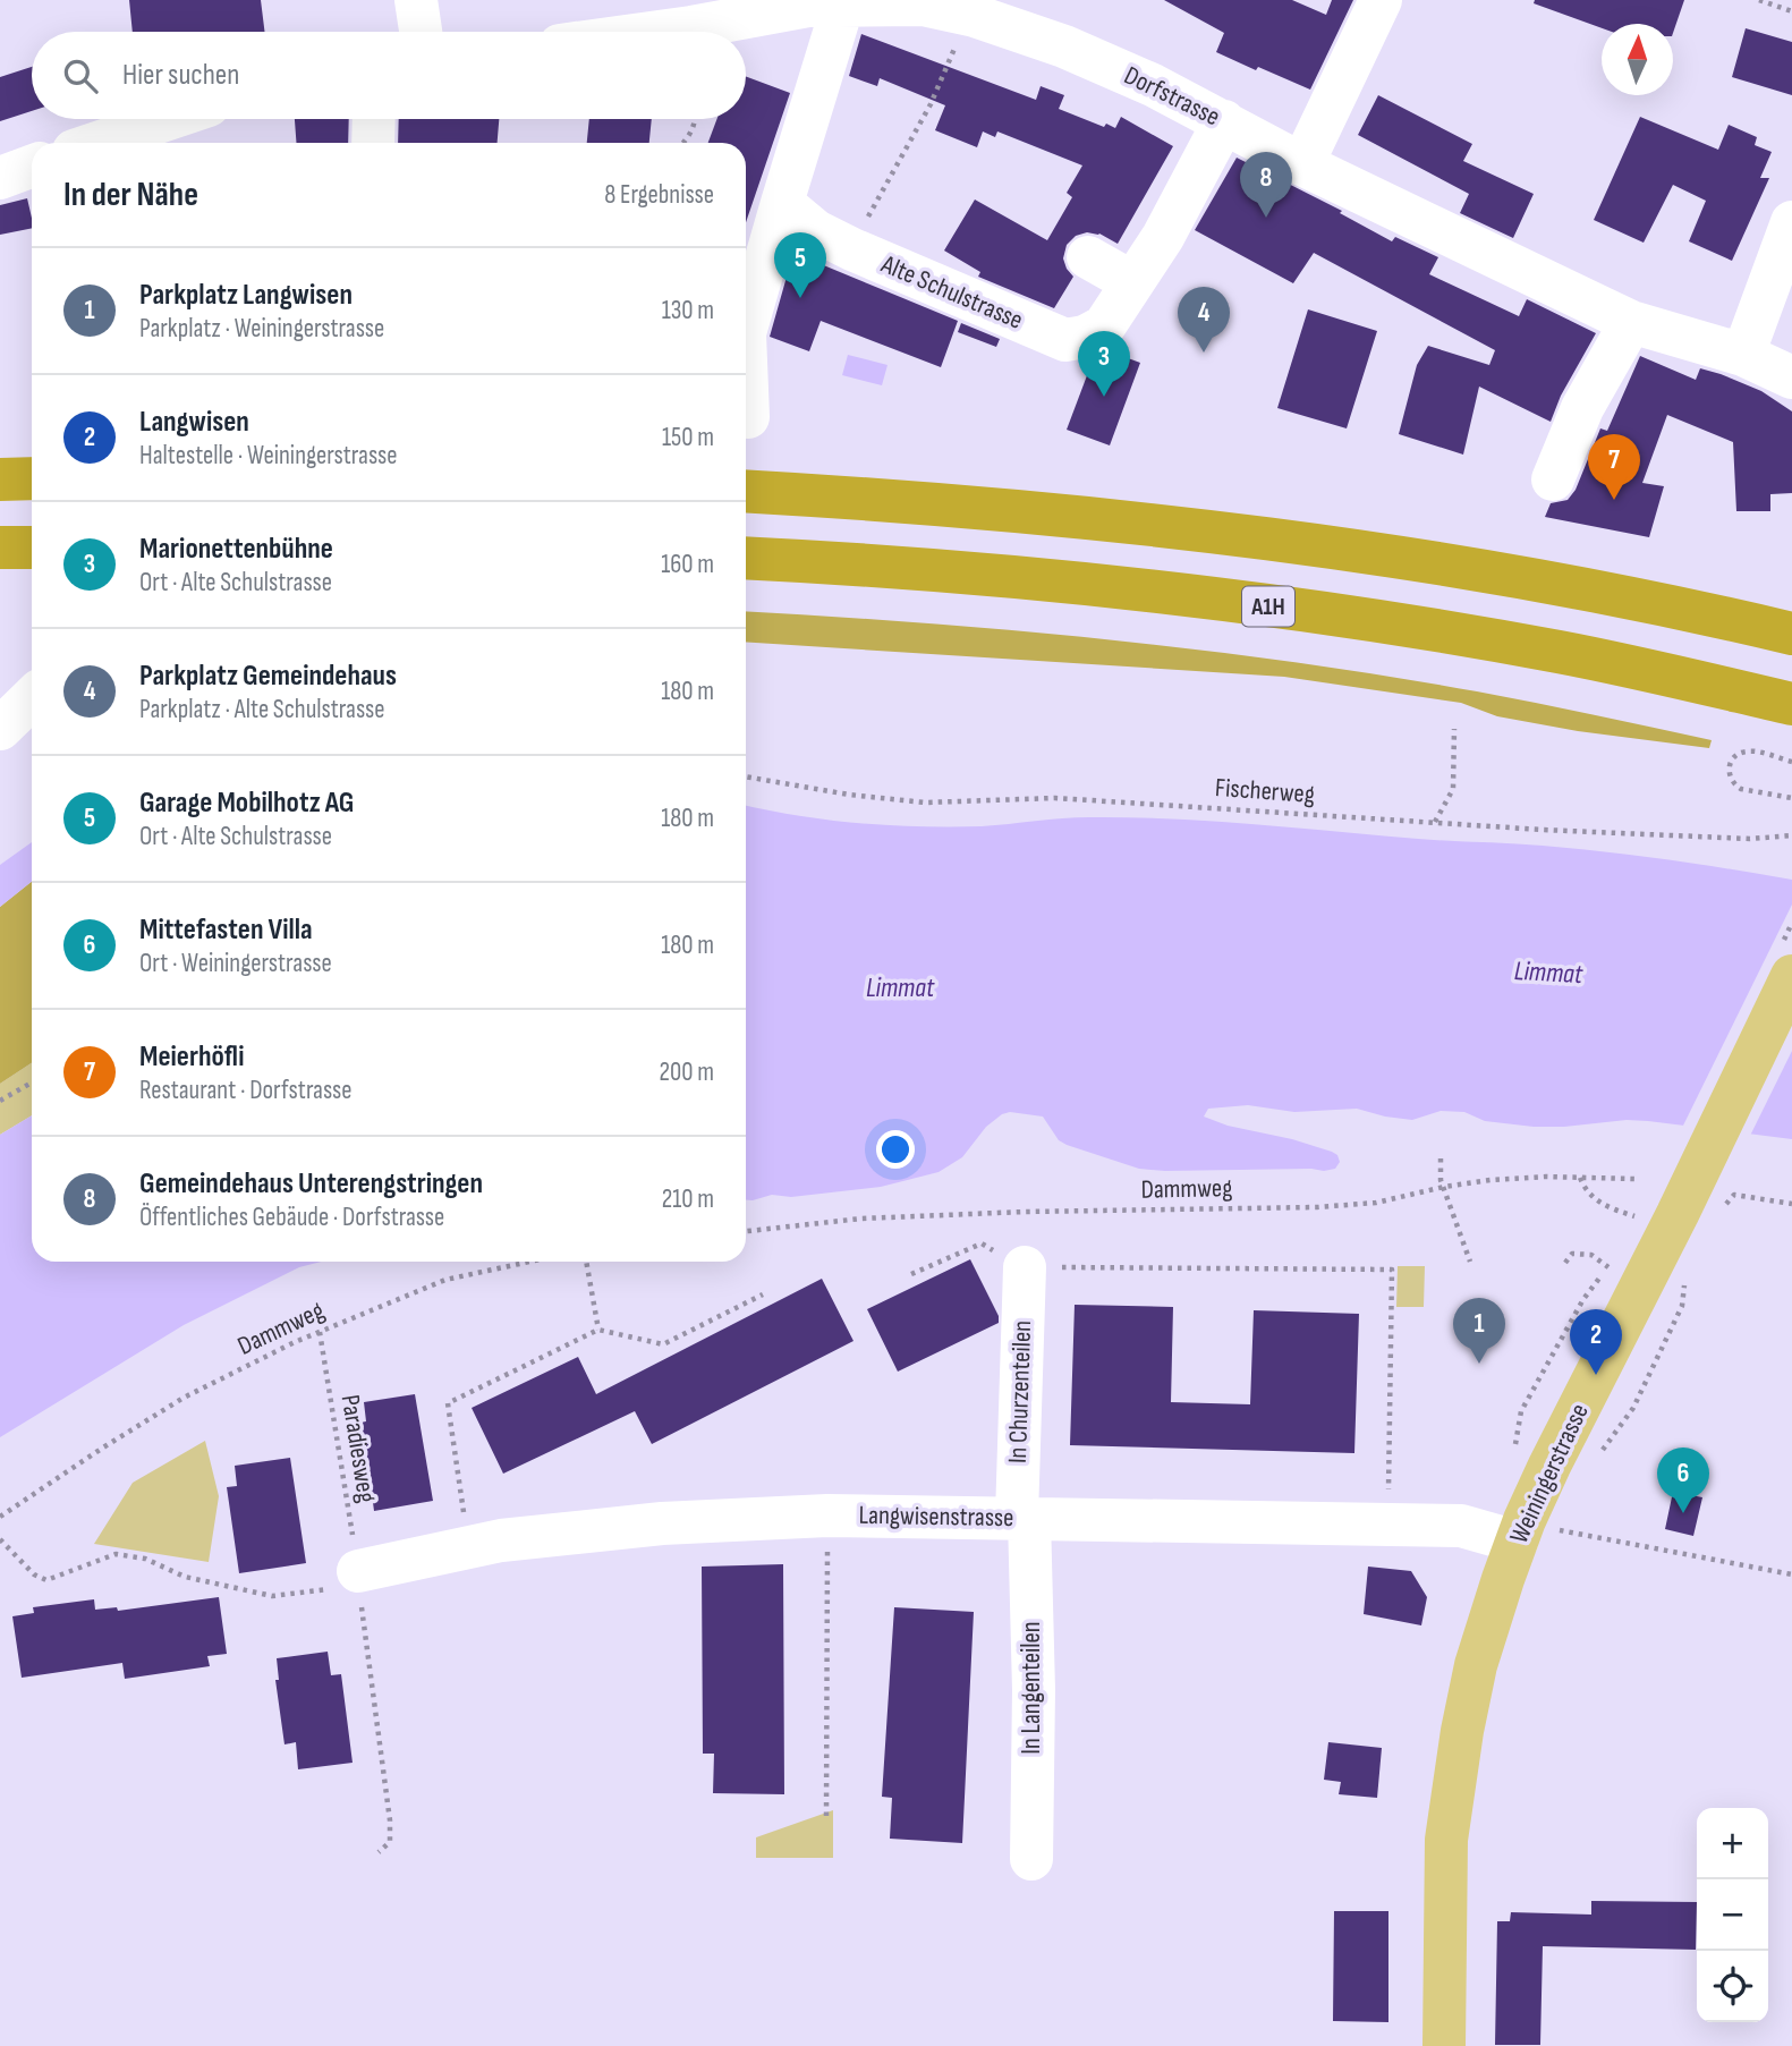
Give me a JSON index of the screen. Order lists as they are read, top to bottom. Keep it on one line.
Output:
{"streets":{"highway":["A1H"],"main road":["Weiningerstrasse"],"street":["Dorfstrasse","Alte Schulstrasse","In Churzenteilen","Langwisenstrasse","In Langenteilen"],"path":["Fischerweg","Dammweg","Paradiesweg"]},"crossings":[["Dorfstrasse","Alte Schulstrasse"],["Dammweg","Paradiesweg"],["In Churzenteilen","Langwisenstrasse"],["In Churzenteilen","In Langenteilen"],["Paradiesweg","Langwisenstrasse"],["Weiningerstrasse","Langwisenstrasse"],["Langwisenstrasse","In Langenteilen"]],"water":["Limmat"],"north":"top","page":{"search":"Hier suchen","heading":["In der Nähe","8 Ergebnisse"],"pins":["8","5","4","3","7","1","2","6"],"list":[{"mark":"1","name":"Parkplatz Langwisen","note":"Parkplatz · Weiningerstrasse","value":"130 m"},{"mark":"2","name":"Langwisen","note":"Haltestelle · Weiningerstrasse","value":"150 m"},{"mark":"3","name":"Marionettenbühne","note":"Ort · Alte Schulstrasse","value":"160 m"},{"mark":"4","name":"Parkplatz Gemeindehaus","note":"Parkplatz · Alte Schulstrasse","value":"180 m"},{"mark":"5","name":"Garage Mobilhotz AG","note":"Ort · Alte Schulstrasse","value":"180 m"},{"mark":"6","name":"Mittefasten Villa","note":"Ort · Weiningerstrasse","value":"180 m"},{"mark":"7","name":"Meierhöfli","note":"Restaurant · Dorfstrasse","value":"200 m"},{"mark":"8","name":"Gemeindehaus Unterengstringen","note":"Öffentliches Gebäude · Dorfstrasse","value":"210 m"}],"map_buttons":["+","−"]}}
